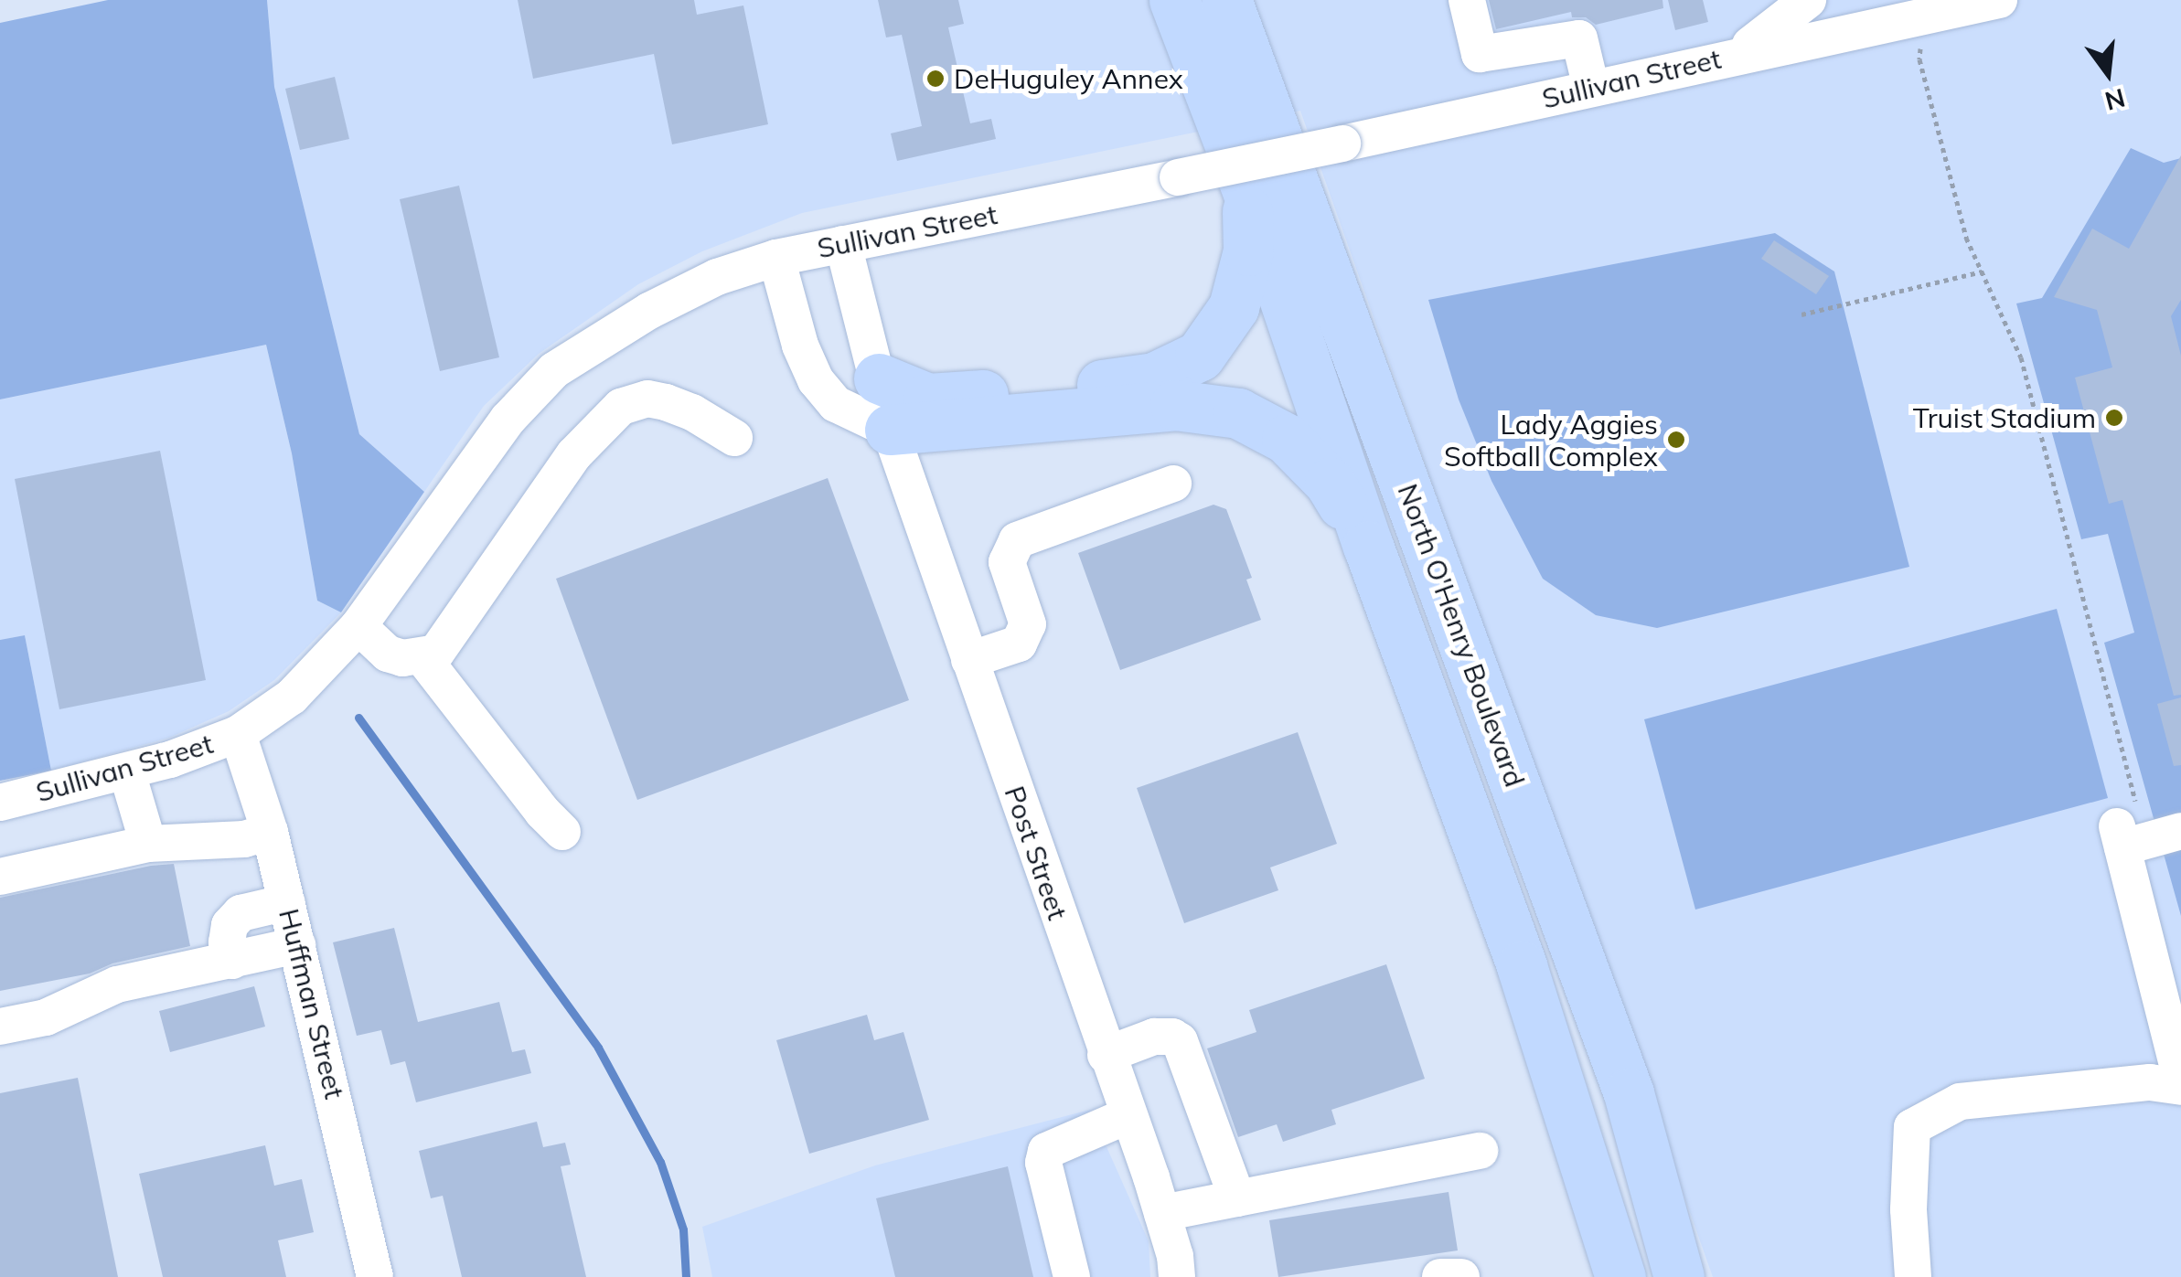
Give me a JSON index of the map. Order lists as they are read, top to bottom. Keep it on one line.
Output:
{"streets":{"highway":["North O'Henry Boulevard"],"street":["Sullivan Street","Post Street","Huffman Street"]},"crossings":[["Sullivan Street","Post Street"],["Sullivan Street","Huffman Street"]],"places":["DeHuguley Annex","Truist Stadium","Lady Aggies Softball Complex"],"north":"bottom"}
